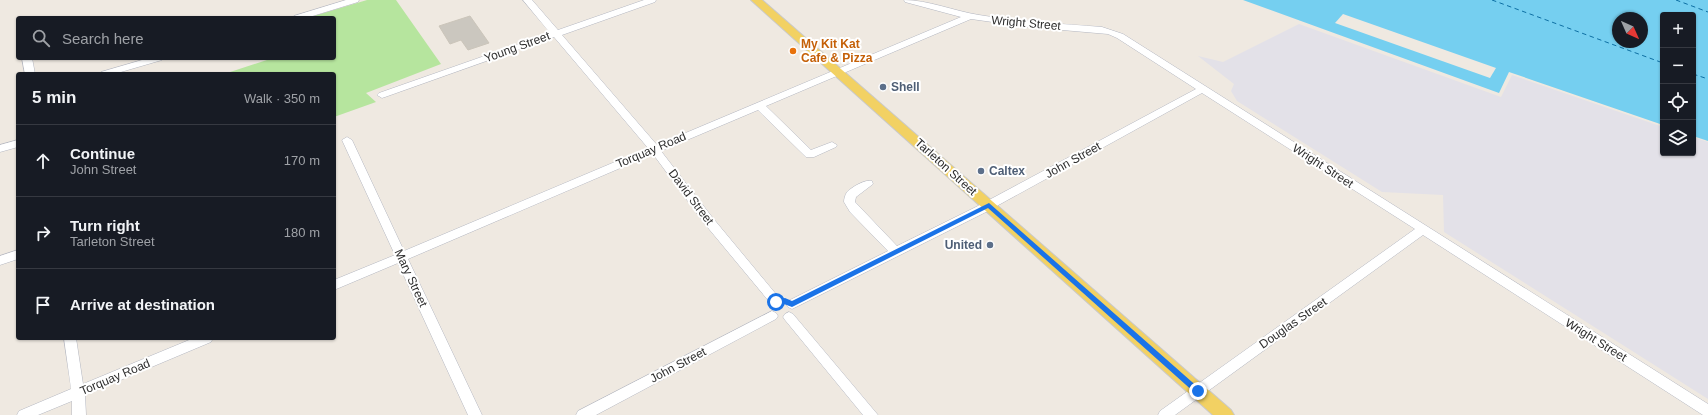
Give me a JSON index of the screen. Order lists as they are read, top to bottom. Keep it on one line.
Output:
{"streets":{"main road":["Tarleton Street"],"street":["Wright Street","Young Street","Torquay Road","John Street","David Street","Mary Street","Douglas Street"]},"crossings":[["Wright Street","Torquay Road"],["Wright Street","John Street"],["Wright Street","Douglas Street"],["Young Street","David Street"],["Torquay Road","Tarleton Street"],["Torquay Road","David Street"],["Torquay Road","Mary Street"],["John Street","Tarleton Street"],["John Street","David Street"],["Tarleton Street","Douglas Street"]],"places":["My Kit Kat Cafe & Pizza","Shell","Caltex","United"],"north":"bottom right","page":{"map_buttons":["+","−"],"search":"Search here","heading":["5 min","Walk · 350 m"],"list":[["Continue","John Street","170 m"],["Turn right","Tarleton Street","180 m"],"Arrive at destination"]}}
